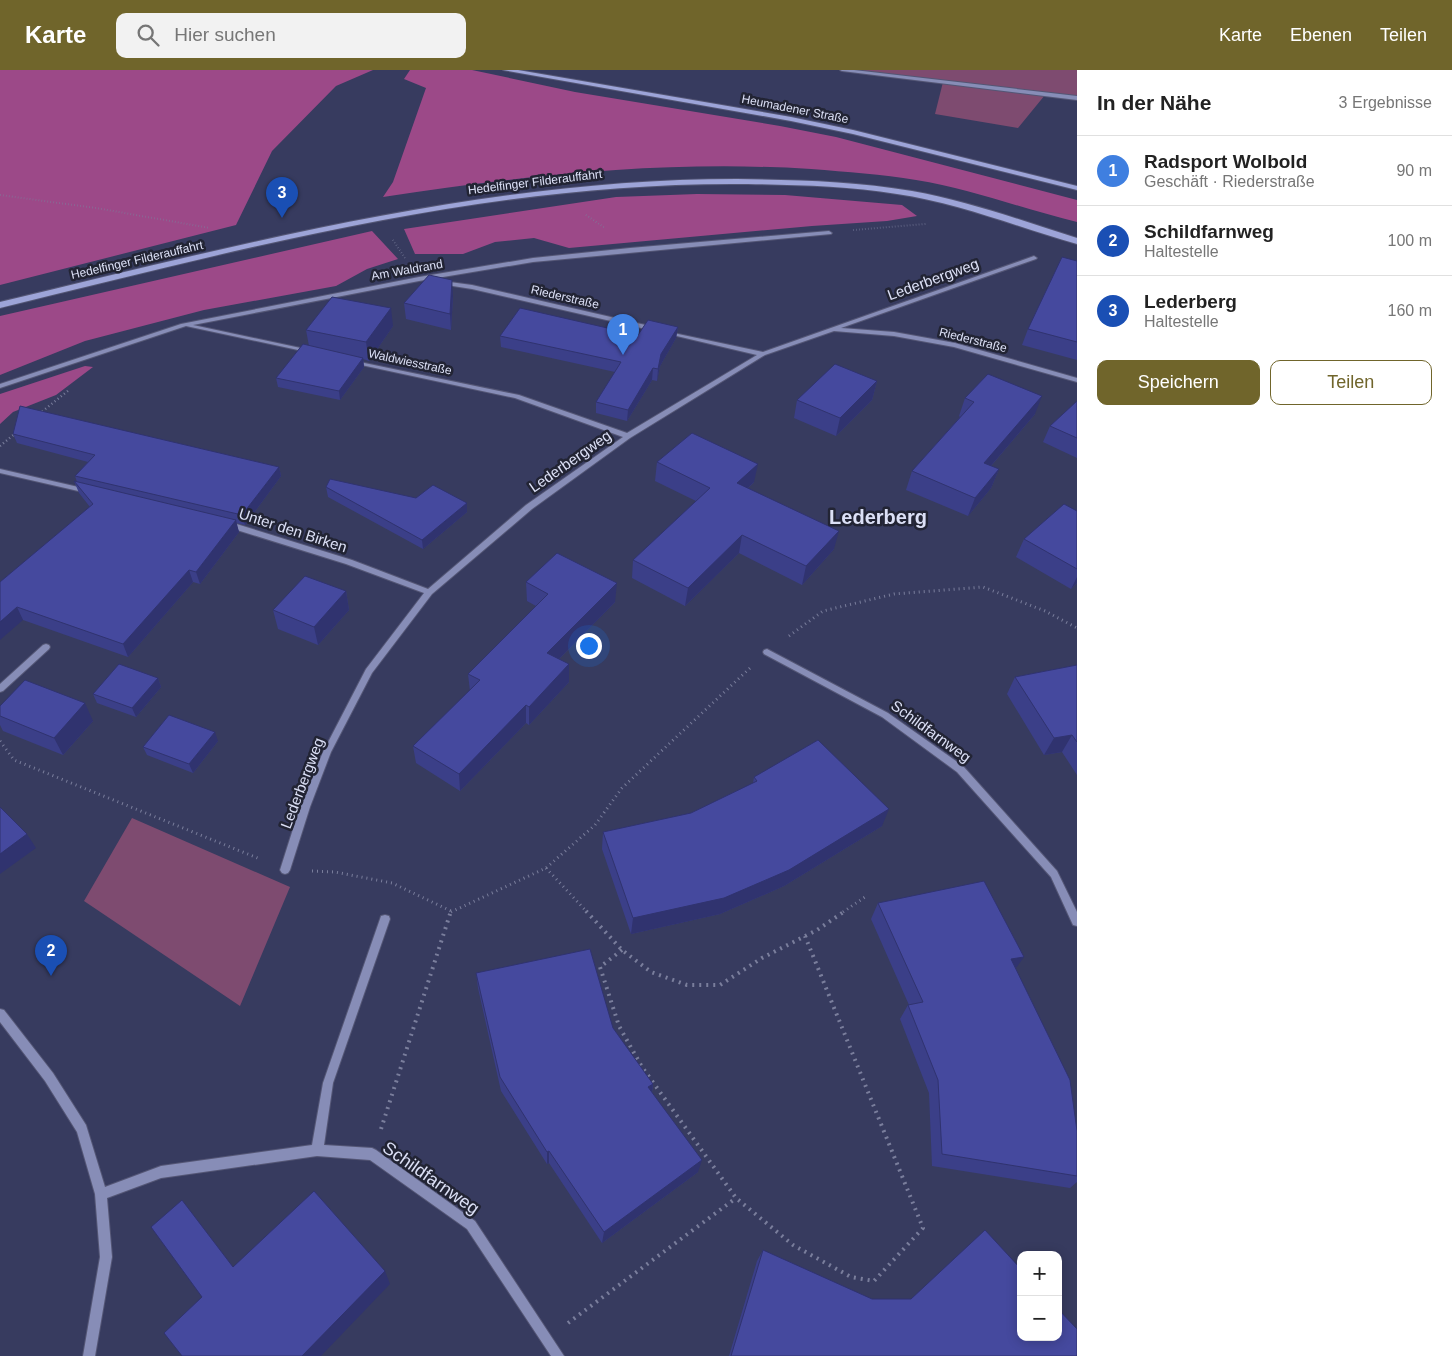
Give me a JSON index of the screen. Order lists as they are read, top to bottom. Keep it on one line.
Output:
{"streets":{"main road":["Heumadener Straße","Hedelfinger Filderauffahrt"],"street":["Am Waldrand","Lederbergweg","Riederstraße","Waldwiesstraße","Unter den Birken","Schildfarnweg"]},"crossings":[["Am Waldrand","Riederstraße"],["Lederbergweg","Riederstraße"],["Lederbergweg","Waldwiesstraße"],["Lederbergweg","Unter den Birken"]],"districts":["Lederberg"],"page":{"header":"Karte","search":"Hier suchen","nav":["Karte","Ebenen","Teilen"],"heading":["In der Nähe","3 Ergebnisse"],"list":[{"mark":"1","name":"Radsport Wolbold","note":"Geschäft · Riederstraße","value":"90 m"},{"mark":"2","name":"Schildfarnweg","note":"Haltestelle","value":"100 m"},{"mark":"3","name":"Lederberg","note":"Haltestelle","value":"160 m"}],"pins":["3","1","2"],"buttons":["Speichern","Teilen"],"map_buttons":["+","−"]}}
